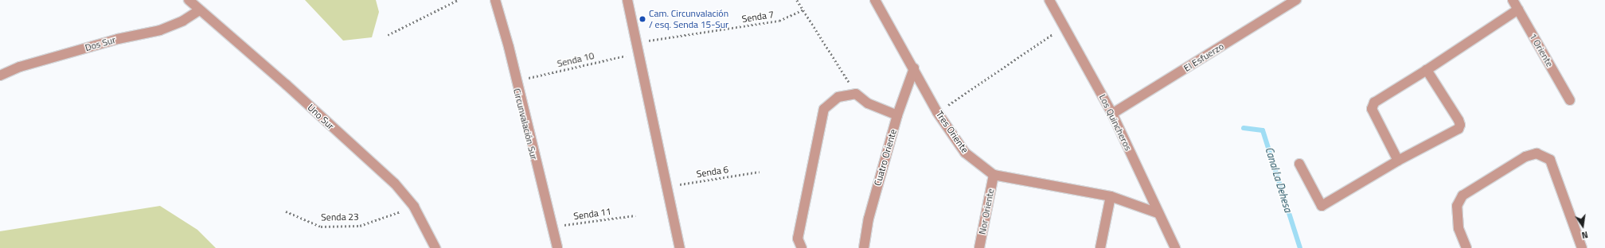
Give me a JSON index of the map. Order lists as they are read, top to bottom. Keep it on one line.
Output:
{"streets":{"street":["Dos Sur","1 Oriente","El Esfuerzo","Uno Sur","Los Quincheros","Circunvalación Sur","Tres Oriente","Cuatro Oriente","Nor Oriente"],"path":["Senda 7","Senda 10","Senda 6","Senda 11","Senda 23"]},"crossings":[["Dos Sur","Uno Sur"],["El Esfuerzo","Los Quincheros"],["Senda 10","Circunvalación Sur"],["Uno Sur","Senda 23"],["Los Quincheros","Tres Oriente"],["Circunvalación Sur","Senda 11"],["Tres Oriente","Cuatro Oriente"],["Tres Oriente","Nor Oriente"]],"water":["Canal La Dehesa"],"places":["Cam. Circunvalación / esq. Senda 15-Sur"],"north":"bottom"}
